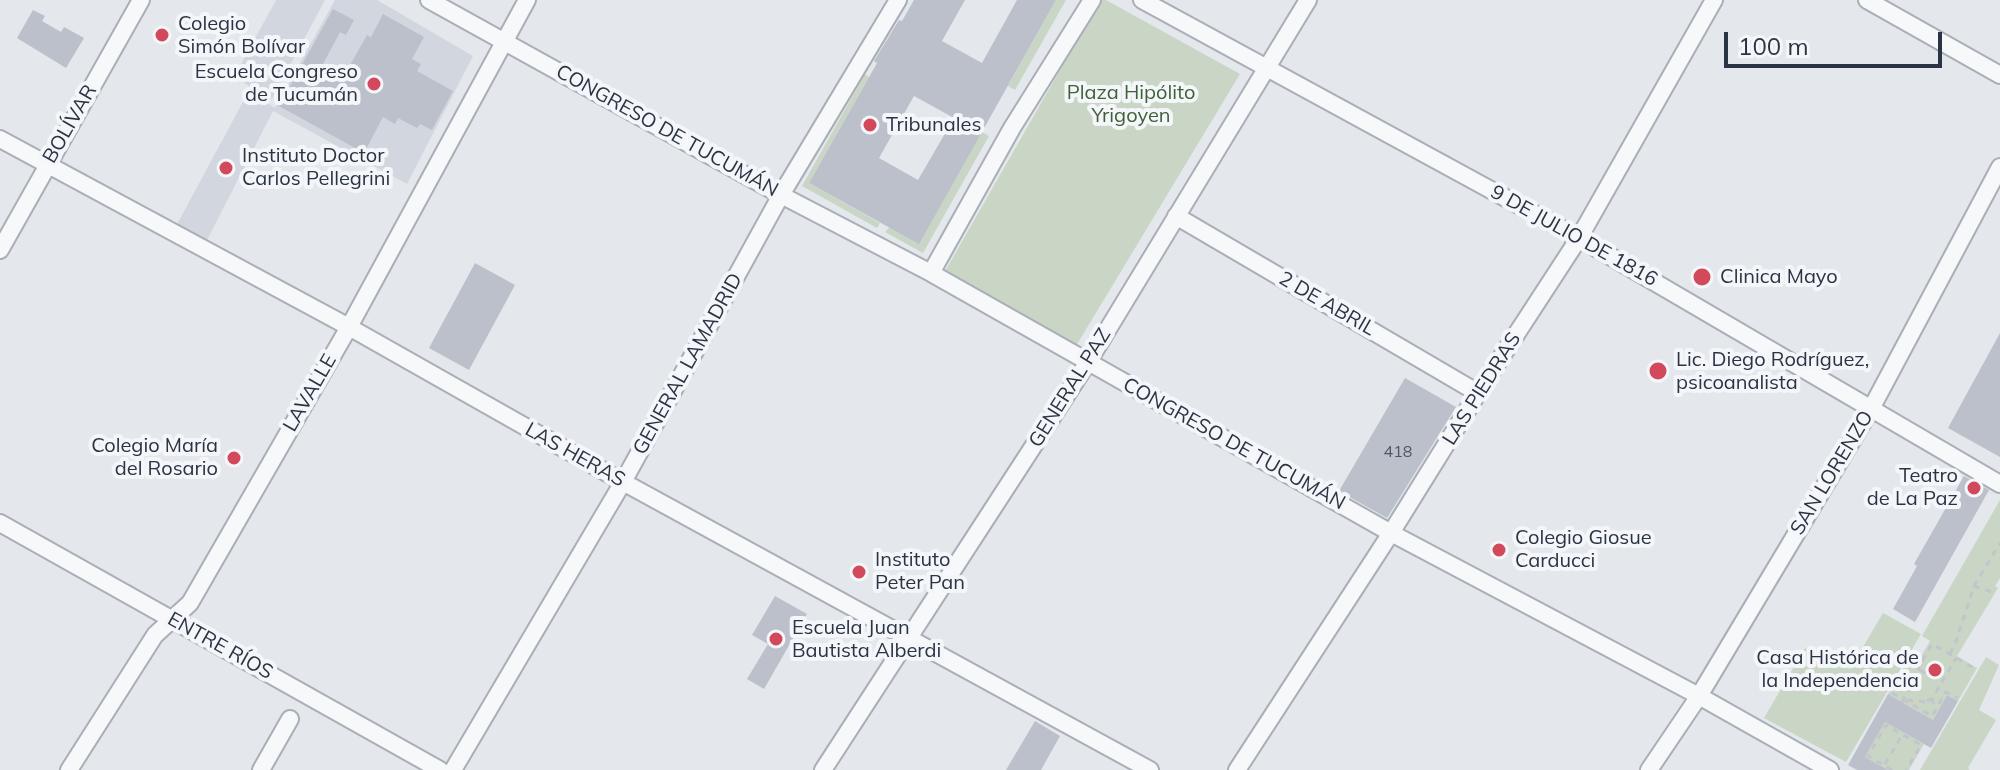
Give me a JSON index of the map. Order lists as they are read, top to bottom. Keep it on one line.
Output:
{"streets":{"street":["BOLÍVAR","CONGRESO DE TUCUMÁN","9 DE JULIO DE 1816","2 DE ABRIL","GENERAL LAMADRID","GENERAL PAZ","LAS PIEDRAS","LAVALLE","LAS HERAS","SAN LORENZO","ENTRE RÍOS"]},"crossings":[["BOLÍVAR","LAS HERAS"],["CONGRESO DE TUCUMÁN","GENERAL LAMADRID"],["CONGRESO DE TUCUMÁN","GENERAL PAZ"],["CONGRESO DE TUCUMÁN","LAS PIEDRAS"],["CONGRESO DE TUCUMÁN","LAVALLE"],["CONGRESO DE TUCUMÁN","SAN LORENZO"],["9 DE JULIO DE 1816","GENERAL PAZ"],["9 DE JULIO DE 1816","LAS PIEDRAS"],["9 DE JULIO DE 1816","SAN LORENZO"],["2 DE ABRIL","GENERAL PAZ"],["2 DE ABRIL","LAS PIEDRAS"],["GENERAL LAMADRID","LAS HERAS"],["GENERAL PAZ","LAS HERAS"],["LAVALLE","LAS HERAS"],["LAVALLE","ENTRE RÍOS"]],"parks":["Plaza Hipólito Yrigoyen"],"places":["Colegio Simón Bolívar","Escuela Congreso de Tucumán","Tribunales","Instituto Doctor Carlos Pellegrini","Clinica Mayo","Lic. Diego Rodríguez, psicoanalista","Colegio María del Rosario","Teatro de La Paz","Colegio Giosue Carducci","Instituto Peter Pan","Escuela Juan Bautista Alberdi","Casa Histórica de la Independencia"],"house_numbers":["418"],"scale_bar":"100 m"}
